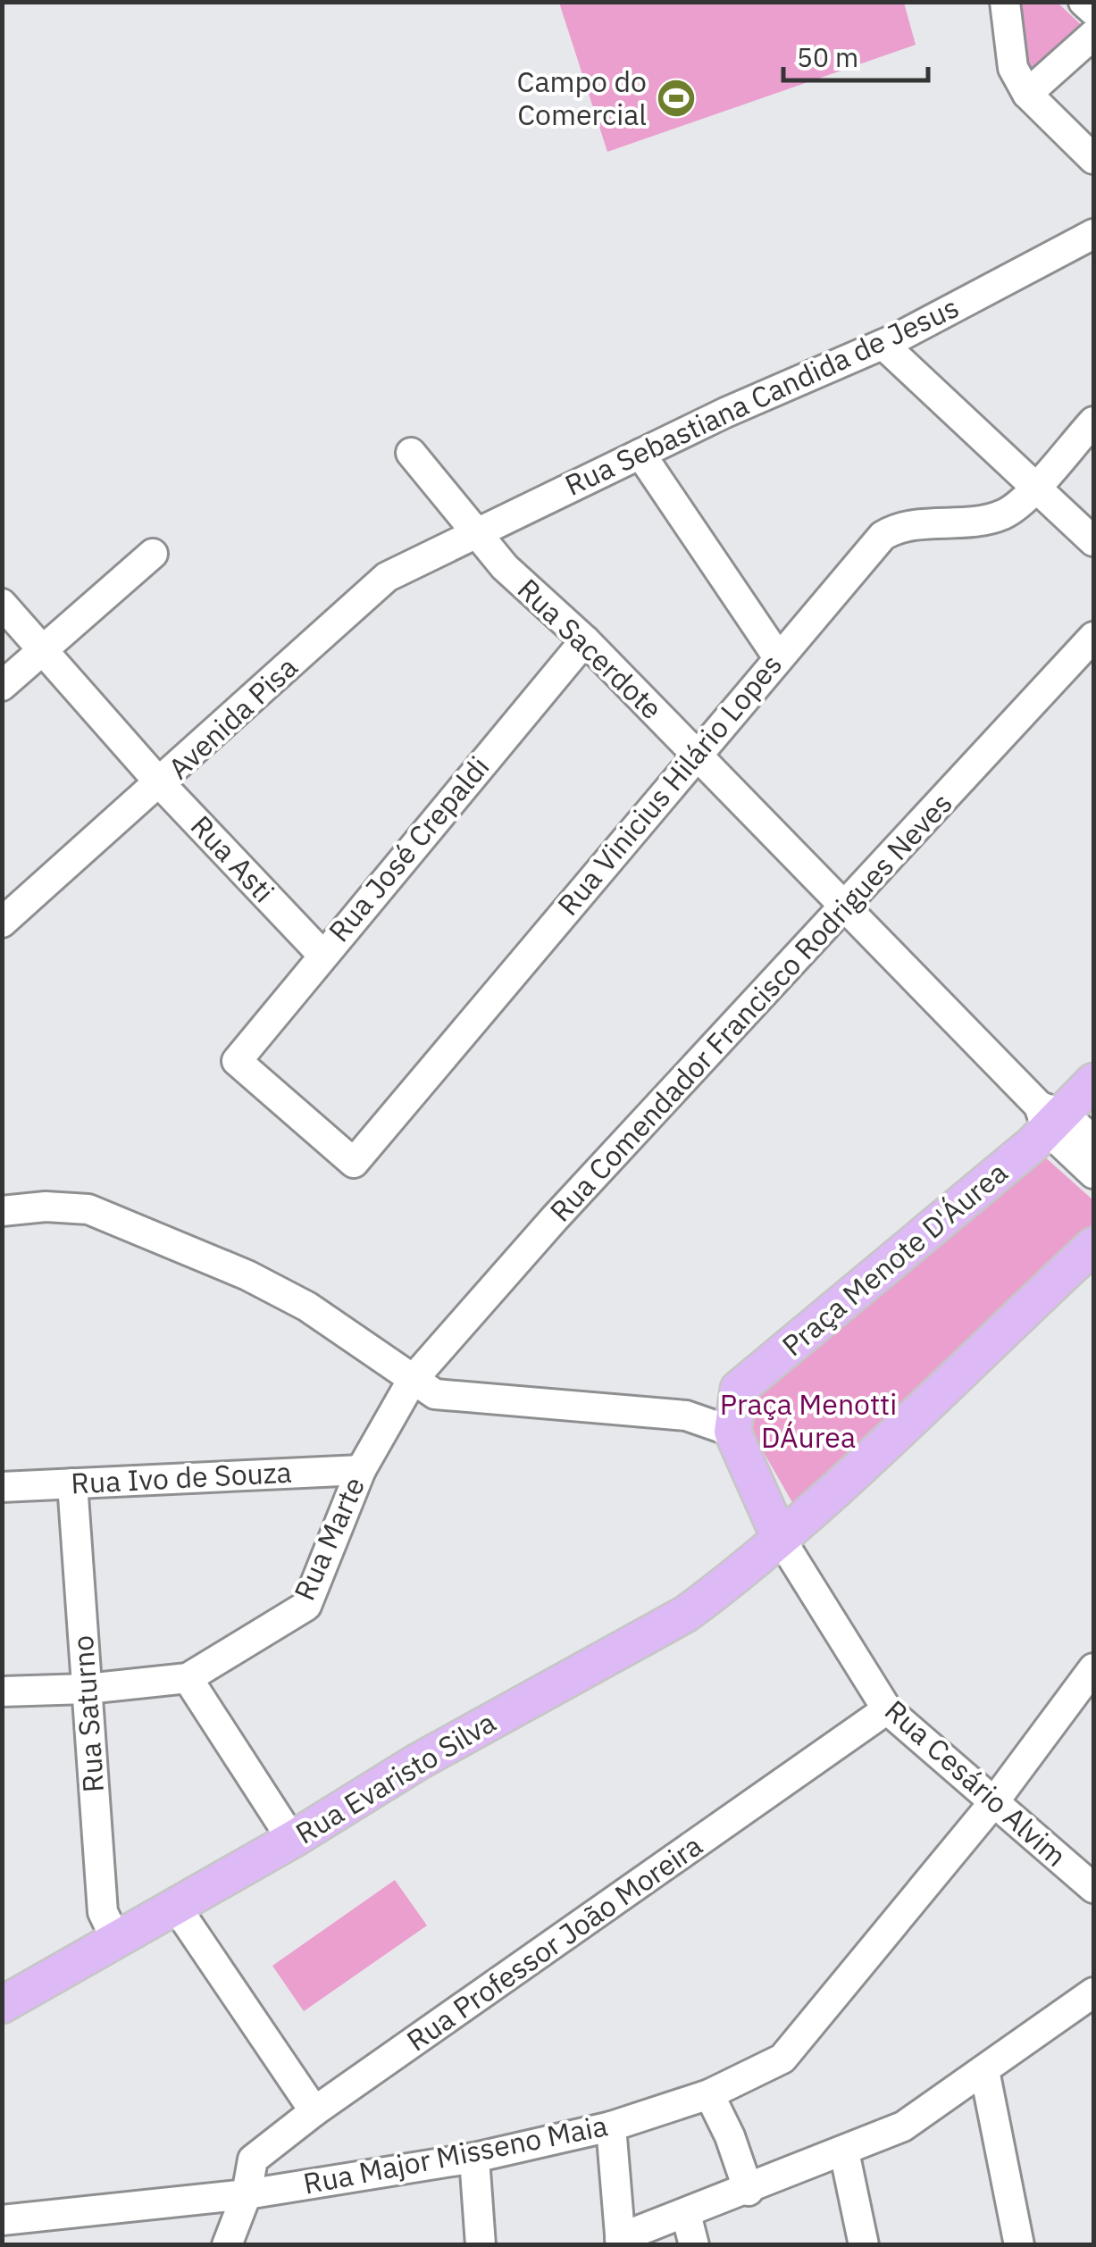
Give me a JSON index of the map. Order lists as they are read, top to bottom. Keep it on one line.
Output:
{"streets":{"main road":["Praça Menote D'Áurea","Rua Evaristo Silva"],"street":["Rua Sebastiana Candida de Jesus","Rua Sacerdote","Avenida Pisa","Rua Vinicius Hilário Lopes","Rua José Crepaldi","Rua Asti","Rua Comendador Francisco Rodrigues Neves","Rua Ivo de Souza","Rua Marte","Rua Saturno","Rua Cesário Alvim","Rua Professor João Moreira","Rua Major Misseno Maia"]},"crossings":[["Rua Sebastiana Candida de Jesus","Rua Sacerdote"],["Rua Sebastiana Candida de Jesus","Avenida Pisa"],["Rua Sacerdote","Avenida Pisa"],["Rua Sacerdote","Rua Vinicius Hilário Lopes"],["Rua Sacerdote","Rua José Crepaldi"],["Rua Sacerdote","Rua Comendador Francisco Rodrigues Neves"],["Rua Sacerdote","Praça Menote D'Áurea"],["Avenida Pisa","Rua Asti"],["Rua Vinicius Hilário Lopes","Rua José Crepaldi"],["Rua José Crepaldi","Rua Asti"],["Rua Comendador Francisco Rodrigues Neves","Rua Marte"],["Rua Ivo de Souza","Rua Marte"],["Rua Ivo de Souza","Rua Saturno"],["Rua Marte","Rua Saturno"],["Rua Saturno","Rua Evaristo Silva"],["Rua Evaristo Silva","Rua Cesário Alvim"],["Rua Cesário Alvim","Rua Professor João Moreira"],["Rua Cesário Alvim","Rua Major Misseno Maia"],["Rua Professor João Moreira","Rua Major Misseno Maia"]],"parks":["Praça Menotti DÁurea"],"places":{"sports":["Campo do Comercial"]},"scale_bar":"50 m"}
